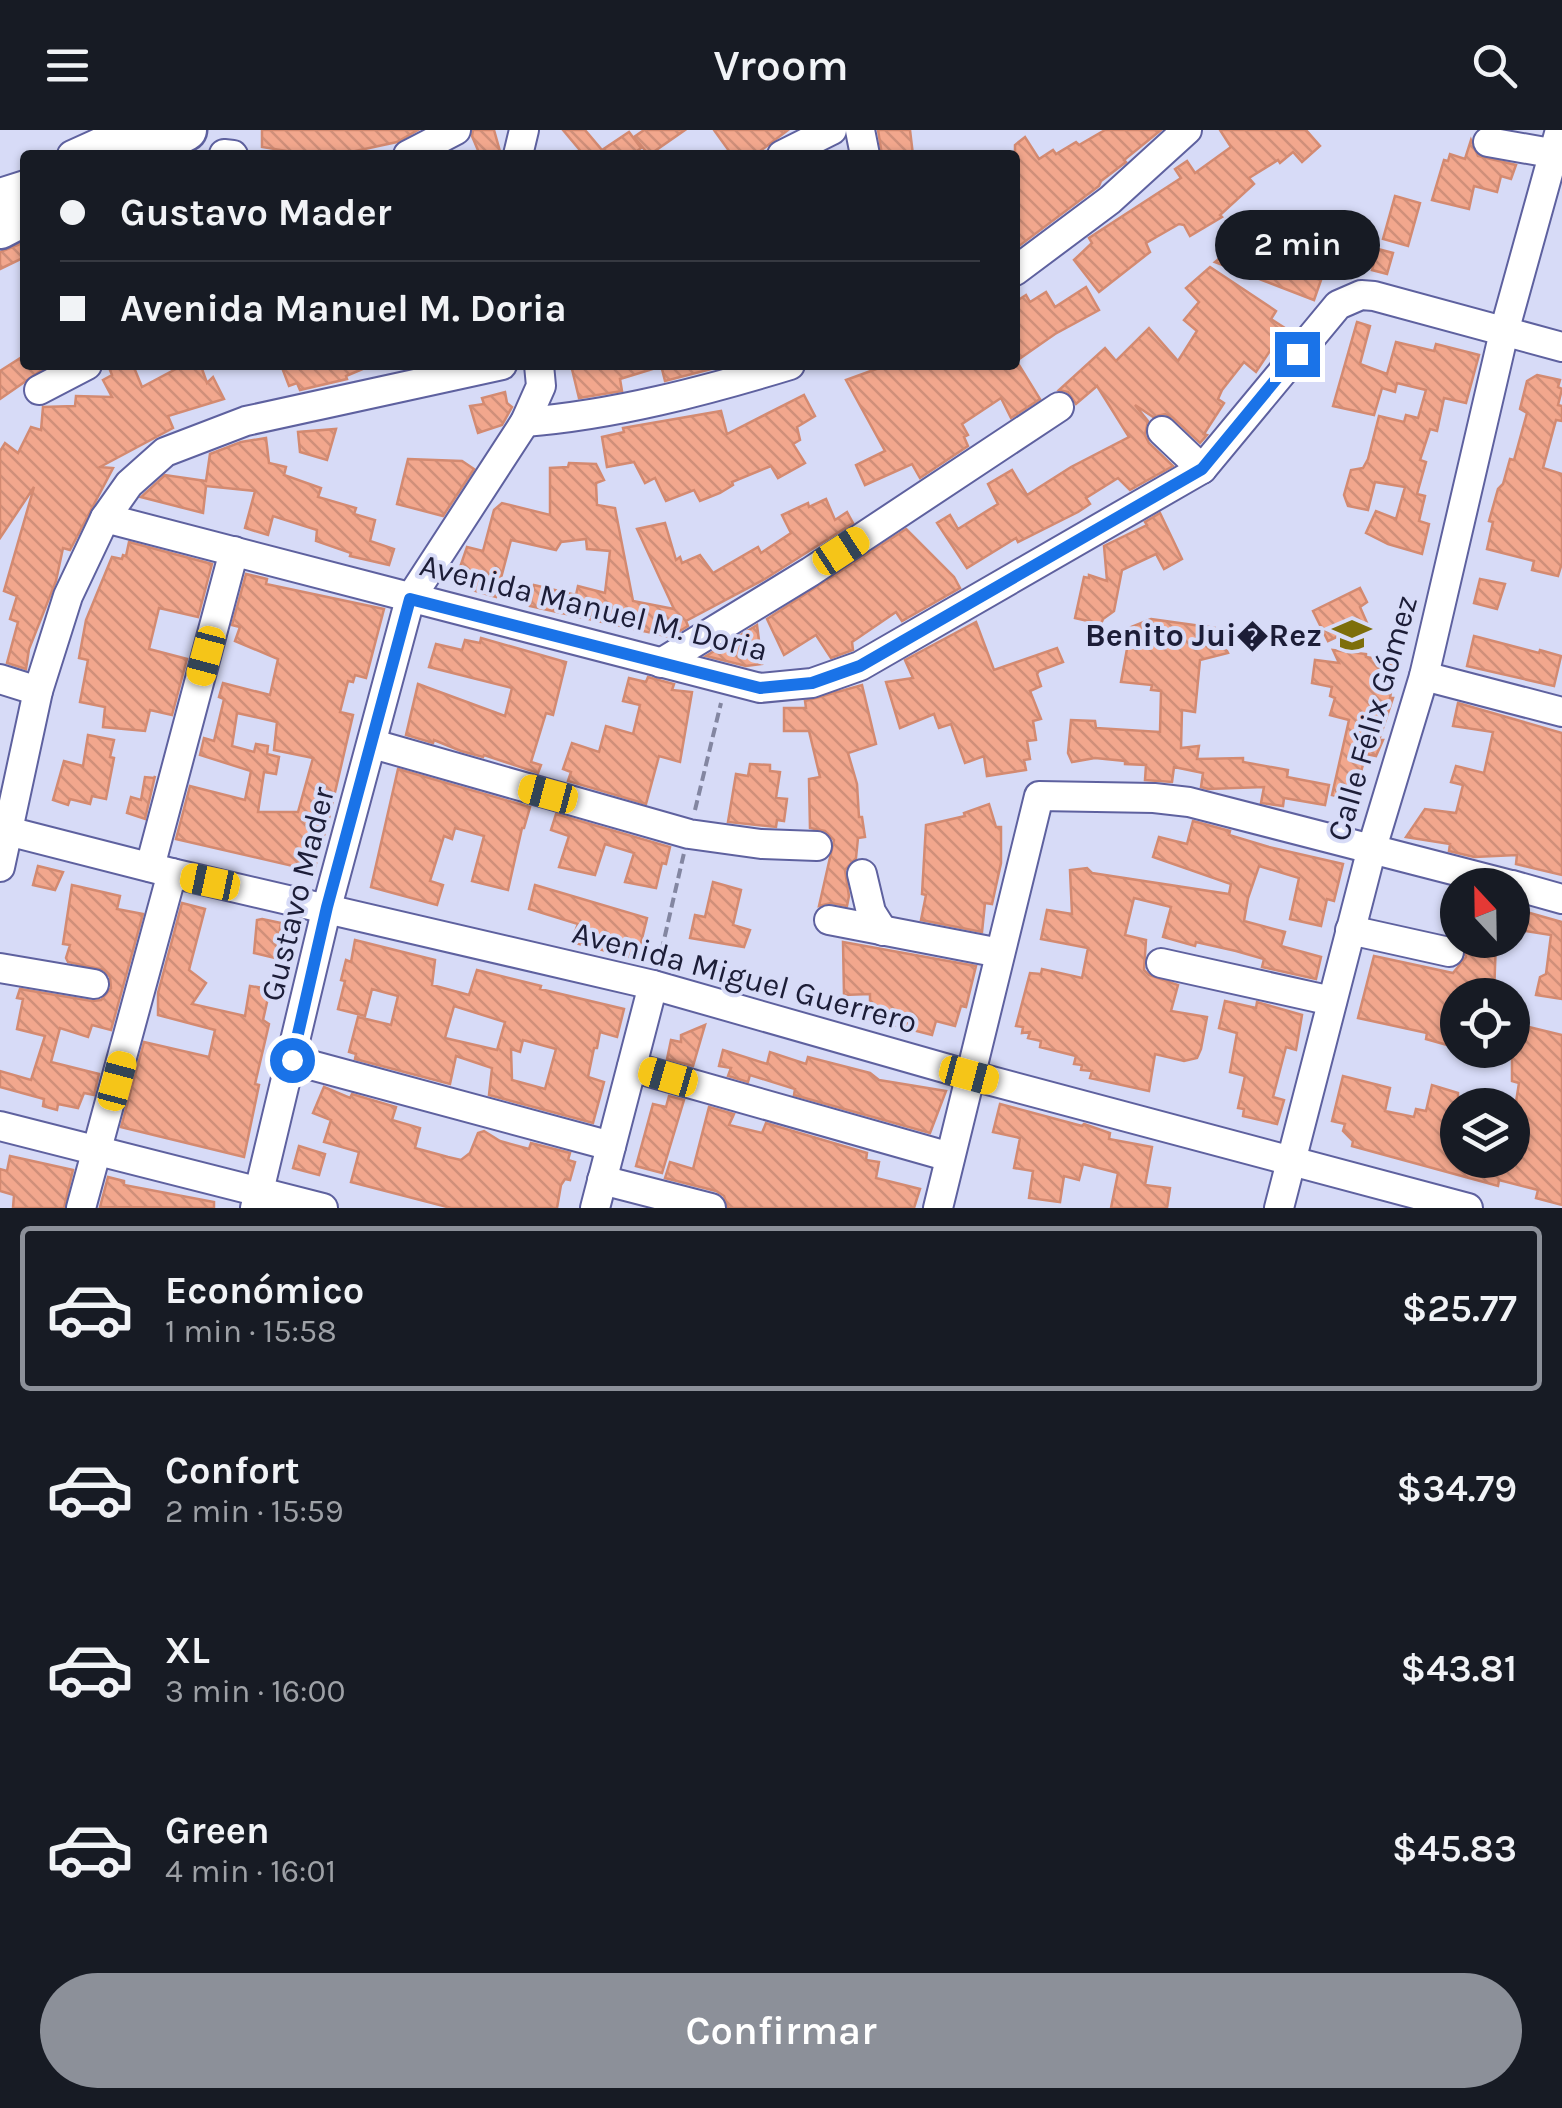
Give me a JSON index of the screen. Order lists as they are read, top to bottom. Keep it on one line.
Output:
{"streets":{"street":["Avenida Manuel M. Doria","Calle Félix Gómez","Gustavo Mader","Avenida Miguel Guerrero"]},"crossings":[["Avenida Manuel M. Doria","Calle Félix Gómez"],["Avenida Manuel M. Doria","Gustavo Mader"],["Calle Félix Gómez","Avenida Miguel Guerrero"],["Gustavo Mader","Avenida Miguel Guerrero"]],"places":{"school or university":["Benito Jui�Rez"]},"north":"top","page":{"header":"Vroom","banner":["Gustavo Mader","Avenida Manuel M. Doria"],"bubble":"2 min","list":[{"name":"Económico","note":"1 min · 15:58","value":"$25.77"},{"name":"Confort","note":"2 min · 15:59","value":"$34.79"},{"name":"XL","note":"3 min · 16:00","value":"$43.81"},{"name":"Green","note":"4 min · 16:01","value":"$45.83"}],"buttons":"Confirmar"}}
